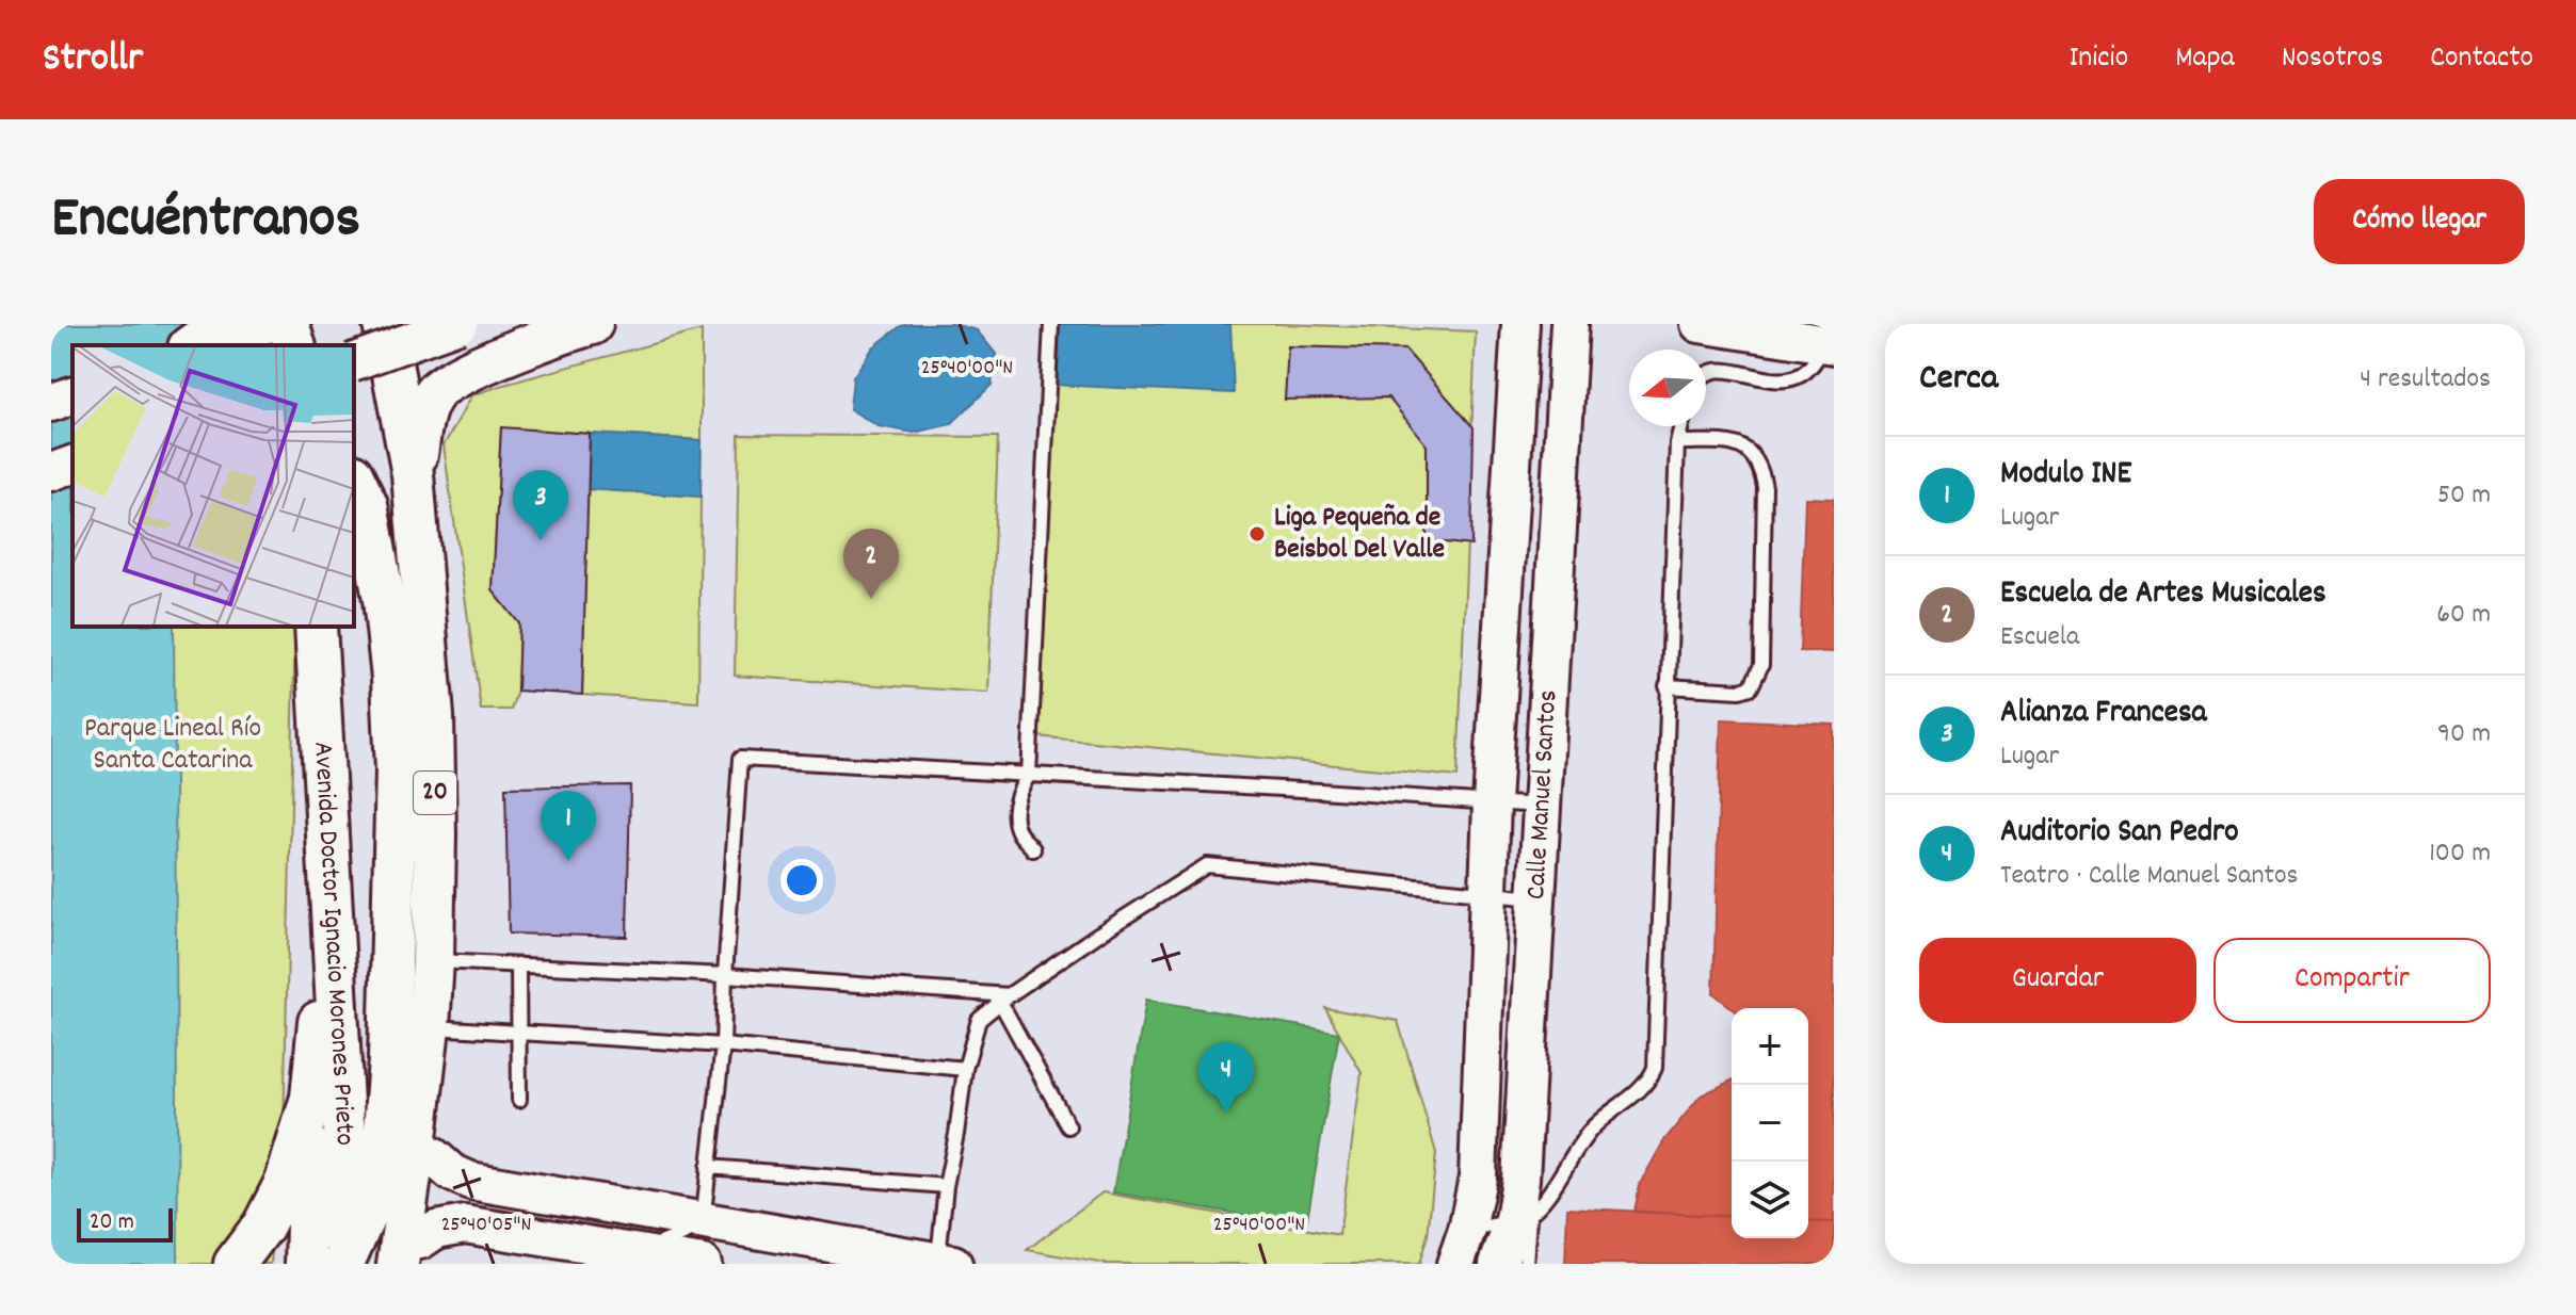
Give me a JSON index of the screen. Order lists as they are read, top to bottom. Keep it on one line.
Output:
{"streets":{"main road":["20","Avenida Doctor Ignacio Morones Prieto"],"street":["Calle Manuel Santos"]},"parks":["Parque Lineal Río Santa Catarina"],"places":["Liga Pequeña de Beisbol Del Valle"],"scale_bar":"20 m","north":"left","page":{"header":"Strollr","nav":["Inicio","Mapa","Nosotros","Contacto"],"title":"Encuéntranos","buttons":["Cómo llegar",["Guardar","Compartir"]],"heading":["Cerca","4 resultados"],"list":[{"mark":"1","name":"Modulo INE","note":"Lugar","value":"50 m"},{"mark":"2","name":"Escuela de Artes Musicales","note":"Escuela","value":"60 m"},{"mark":"3","name":"Alianza Francesa","note":"Lugar","value":"90 m"},{"mark":"4","name":"Auditorio San Pedro","note":"Teatro · Calle Manuel Santos","value":"100 m"}],"pins":["3","2","1","4"],"map_buttons":["+","−"],"scale":"20 m"},"coordinates":["25°40'00\"N","25°40'05\"N"]}
